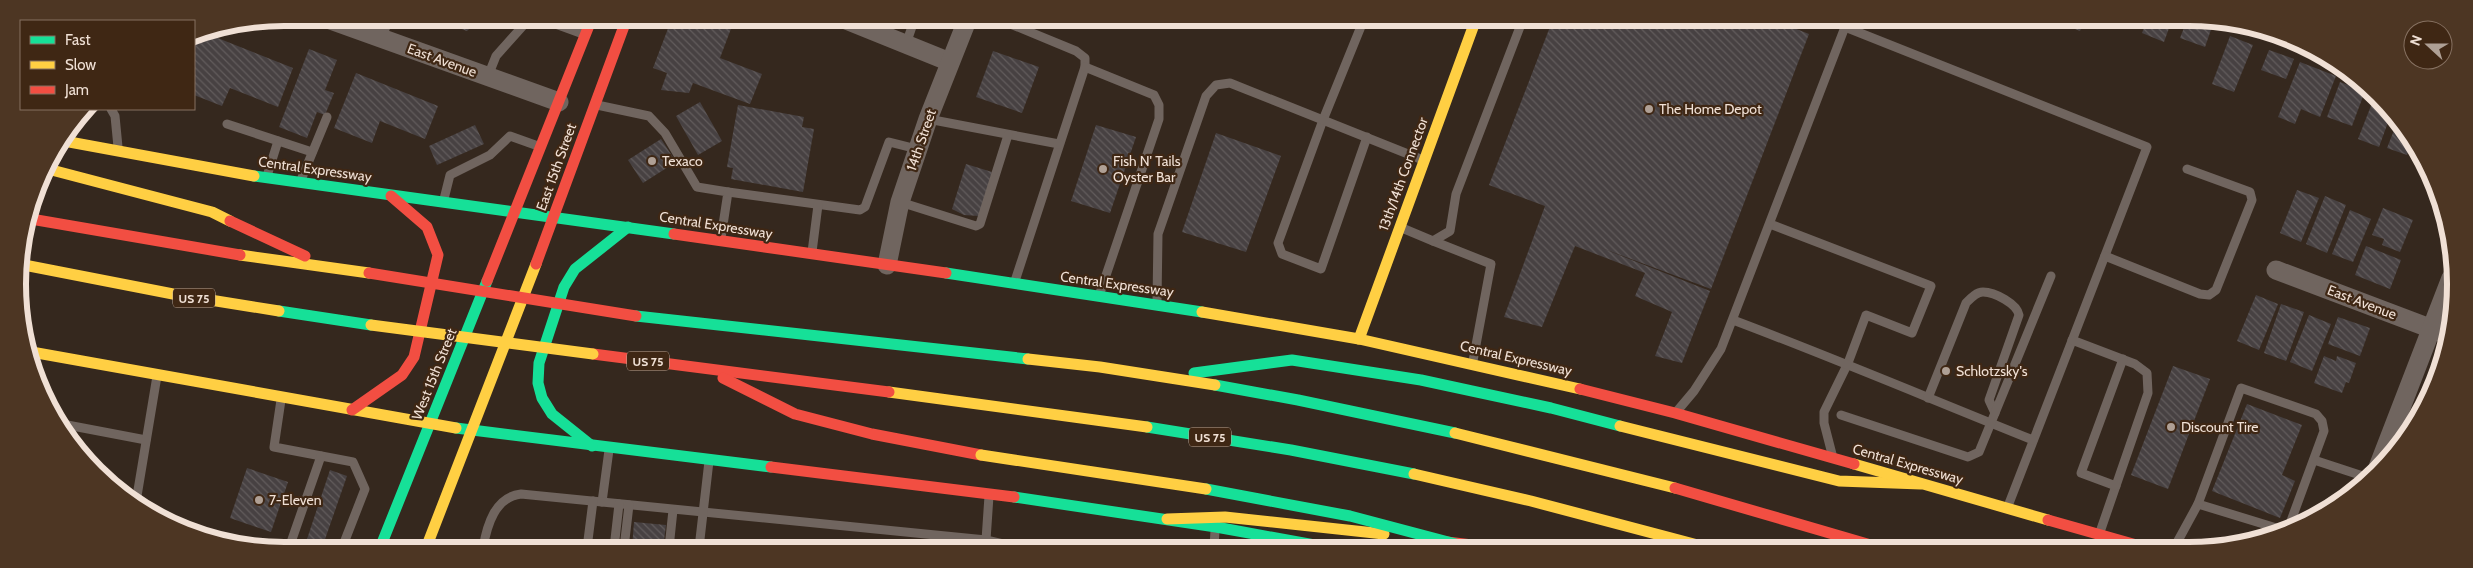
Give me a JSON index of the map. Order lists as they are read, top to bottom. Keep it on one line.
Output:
{"streets":{"main road":["East 15th Street","Central Expressway","13th/14th Connector","US 75","West 15th Street"],"street":["East Avenue","14th Street"]},"crossings":[["East Avenue","East 15th Street"],["14th Street","Central Expressway"],["East 15th Street","Central Expressway"],["East 15th Street","West 15th Street"],["Central Expressway","13th/14th Connector"],["Central Expressway","West 15th Street"]],"places":["The Home Depot","Texaco","Fish N' Tails Oyster Bar","Schlotzsky's","Discount Tire","7-Eleven"],"legend":["Fast","Slow","Jam"],"north":"left"}
